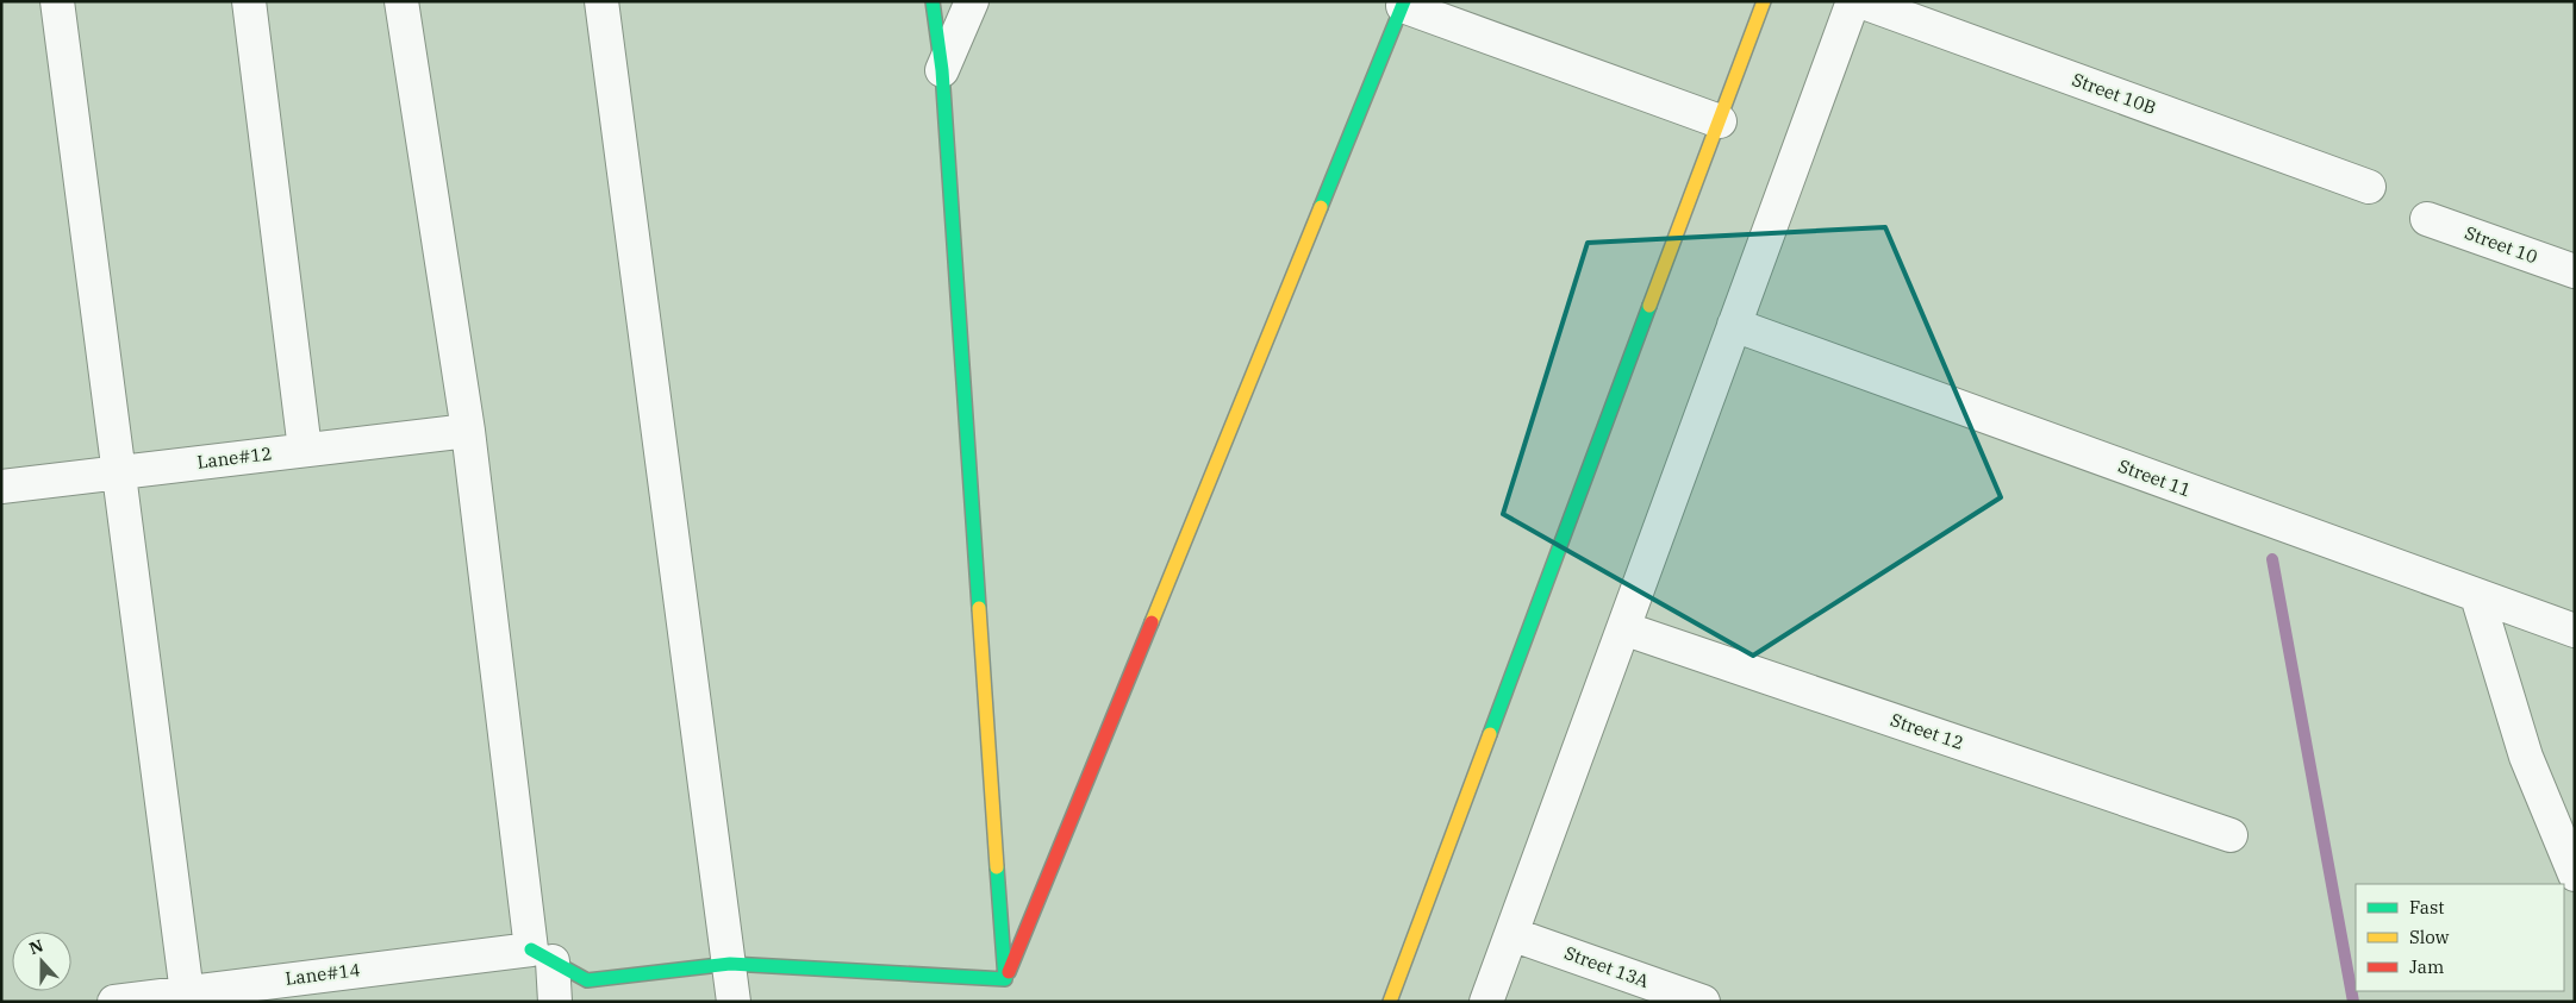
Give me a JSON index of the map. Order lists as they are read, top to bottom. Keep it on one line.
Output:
{"streets":{"street":["Street 10B","Street 10","Lane#12","Street 11","Street 12","Street 13A","Lane#14"]},"legend":["Fast","Slow","Jam"],"north":"top"}
